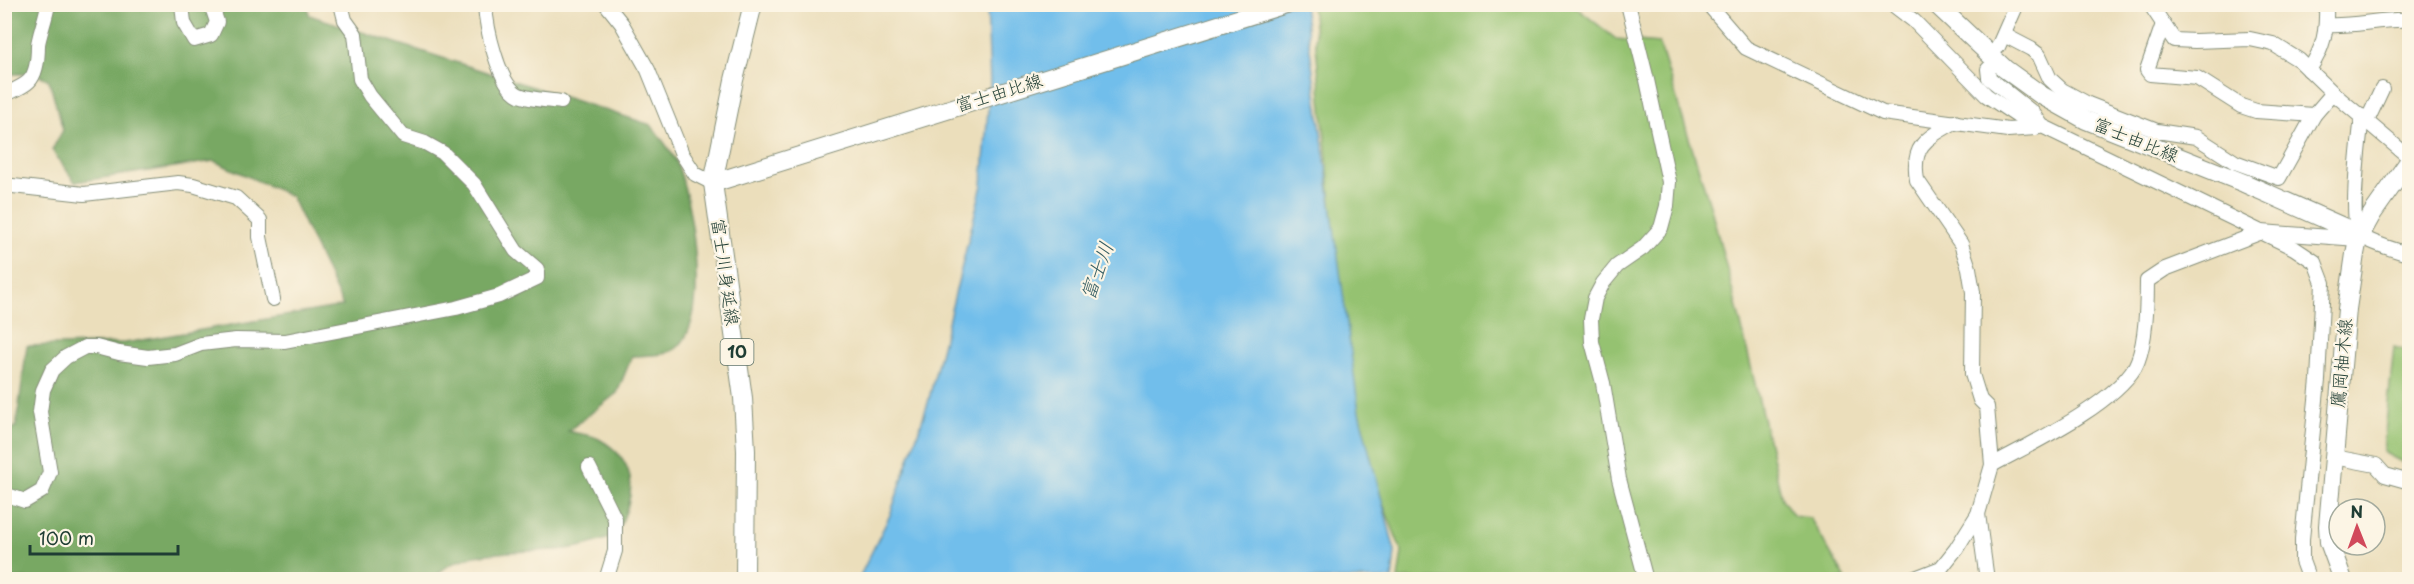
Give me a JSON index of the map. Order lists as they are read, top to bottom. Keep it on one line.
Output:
{"streets":{"main road":["富士由比線","富士川身延線","10","鷹岡柚木線"]},"crossings":[["富士由比線","富士川身延線"],["富士由比線","鷹岡柚木線"]],"water":["富士川"],"scale_bar":"100 m","north":"top"}
